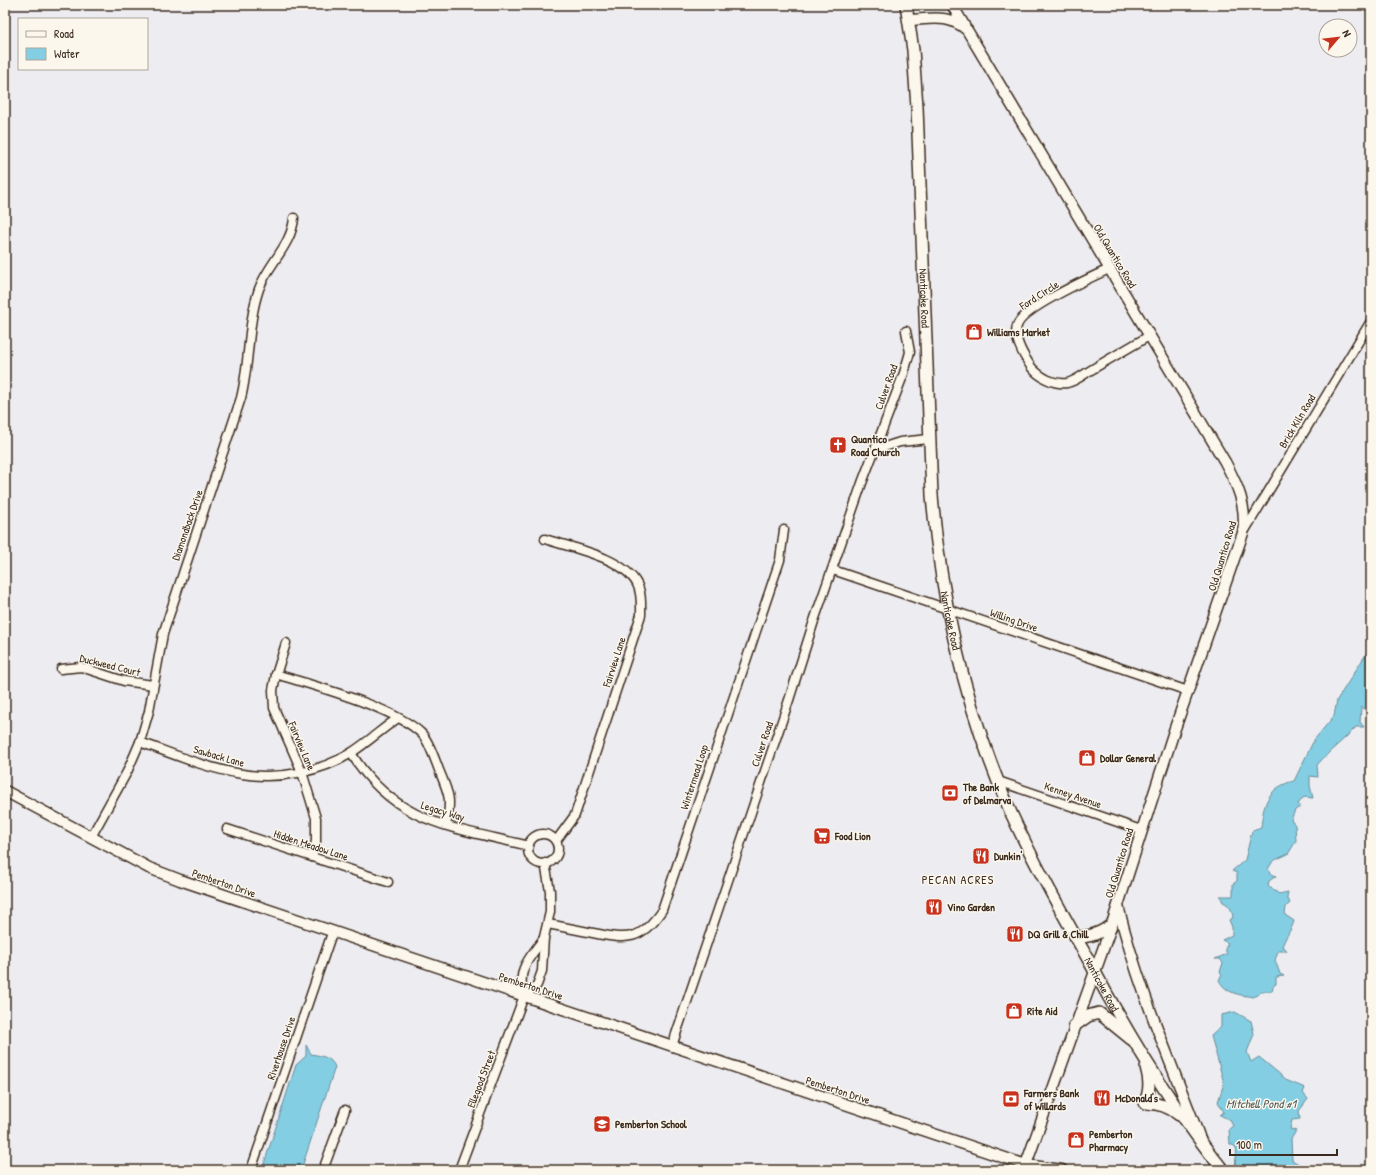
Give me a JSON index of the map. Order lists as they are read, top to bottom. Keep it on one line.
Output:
{"streets":{"main road":["Nanticoke Road"],"street":["Old Quantico Road","Ford Circle","Culver Road","Brick Kiln Road","Diamondback Drive","Willing Drive","Fairview Lane","Duckweed Court","Sawback Lane","Wintermead Loop","Kenney Avenue","Legacy Way","Hidden Meadow Lane","Pemberton Drive","Riverhouse Drive","Ellegood Street"]},"crossings":[["Old Quantico Road","Ford Circle"],["Old Quantico Road","Nanticoke Road"],["Old Quantico Road","Brick Kiln Road"],["Old Quantico Road","Willing Drive"],["Old Quantico Road","Kenney Avenue"],["Nanticoke Road","Willing Drive"],["Nanticoke Road","Kenney Avenue"],["Culver Road","Willing Drive"],["Culver Road","Pemberton Drive"],["Diamondback Drive","Duckweed Court"],["Diamondback Drive","Sawback Lane"],["Diamondback Drive","Pemberton Drive"],["Fairview Lane","Sawback Lane"],["Fairview Lane","Legacy Way"],["Fairview Lane","Hidden Meadow Lane"],["Sawback Lane","Legacy Way"],["Pemberton Drive","Riverhouse Drive"],["Pemberton Drive","Ellegood Street"]],"districts":["PECAN ACRES"],"water":["Mitchell Pond #1"],"places":{"shop":["Williams Market","Dollar General","Rite Aid","Pemberton Pharmacy"],"church":["Quantico Road Church"],"bank":["The Bank of Delmarva","Farmers Bank of Willards"],"supermarket":["Food Lion"],"restaurant":["Dunkin'","Vino Garden","DQ Grill & Chill","McDonald's"],"school or university":["Pemberton School"]},"legend":["Road","Water"],"scale_bar":"100 m","north":"top right"}
